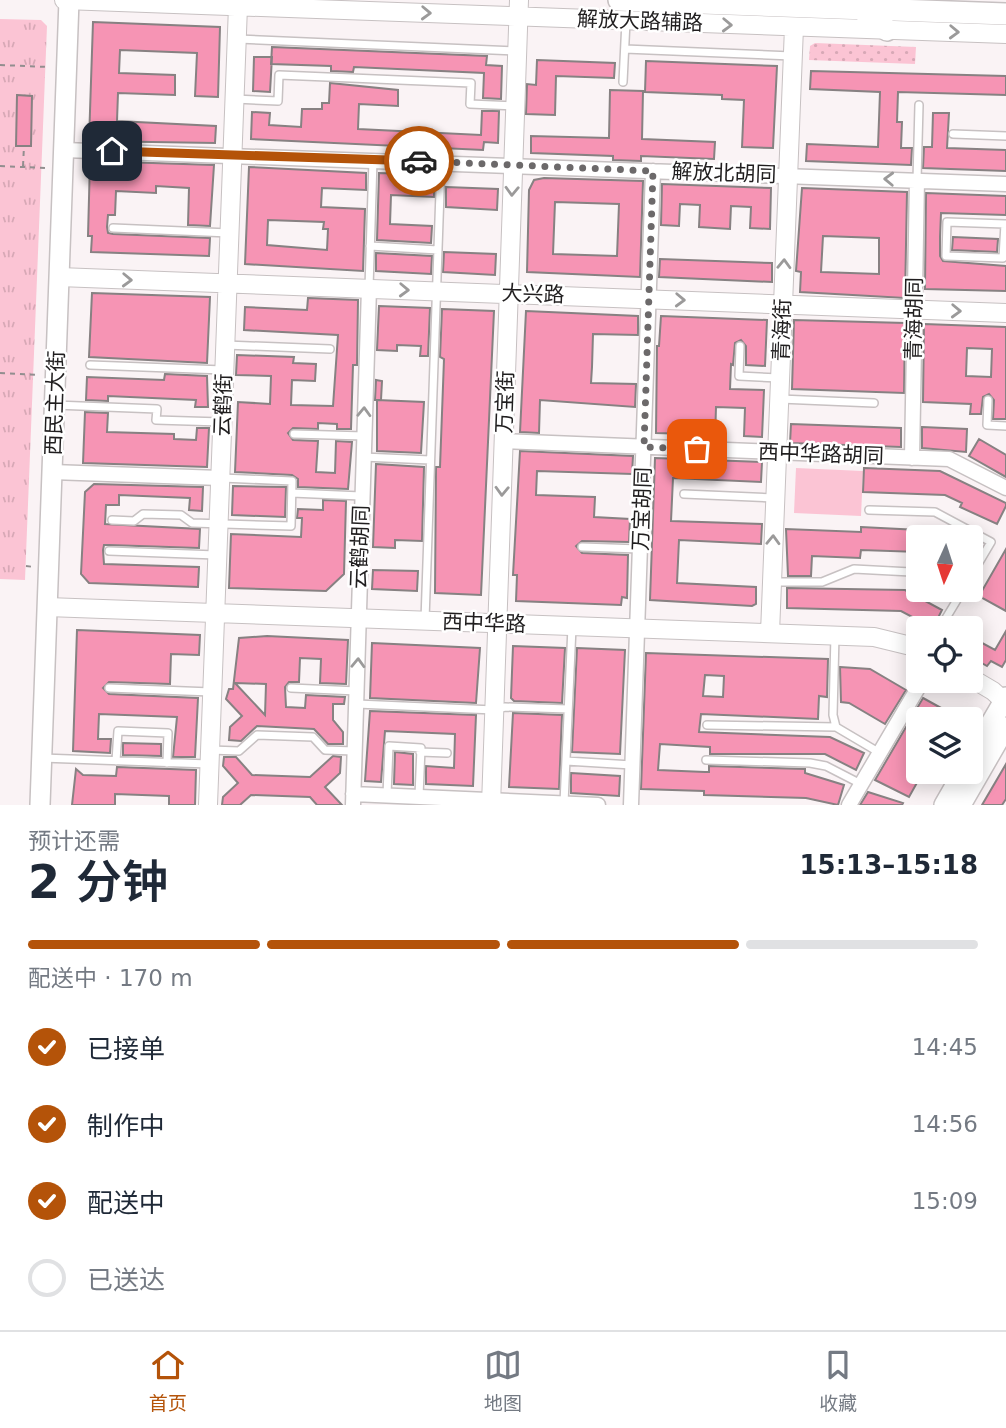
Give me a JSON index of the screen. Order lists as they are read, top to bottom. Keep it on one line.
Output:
{"streets":{"main road":["西民主大街"],"street":["解放大路辅路","解放北胡同","大兴路","青海胡同","青海街","万宝街","云鹤街","西中华路胡同","万宝胡同","云鹤胡同","西中华路"]},"crossings":[["解放大路辅路","青海街"],["解放大路辅路","万宝街"],["解放大路辅路","西民主大街"],["解放大路辅路","云鹤街"],["解放北胡同","青海胡同"],["解放北胡同","青海街"],["解放北胡同","万宝街"],["解放北胡同","西民主大街"],["解放北胡同","云鹤街"],["解放北胡同","万宝胡同"],["大兴路","青海胡同"],["大兴路","青海街"],["大兴路","万宝街"],["大兴路","西民主大街"],["大兴路","云鹤街"],["大兴路","万宝胡同"],["大兴路","云鹤胡同"],["青海胡同","西中华路胡同"],["青海街","西中华路胡同"],["青海街","西中华路"],["万宝街","西中华路胡同"],["万宝街","西中华路"],["西民主大街","西中华路"],["云鹤街","西中华路"],["西中华路胡同","万宝胡同"],["万宝胡同","西中华路"],["云鹤胡同","西中华路"]],"one_way":["解放大路辅路","大兴路","万宝街","云鹤胡同"],"north":"bottom","page":{"heading":["2 分钟","预计还需","15:13–15:18"],"bar":"配送中 · 170 m","list":[["已接单","14:45"],["制作中","14:56"],["配送中","15:09"],"已送达"],"tabs":["首页","地图","收藏"]}}
